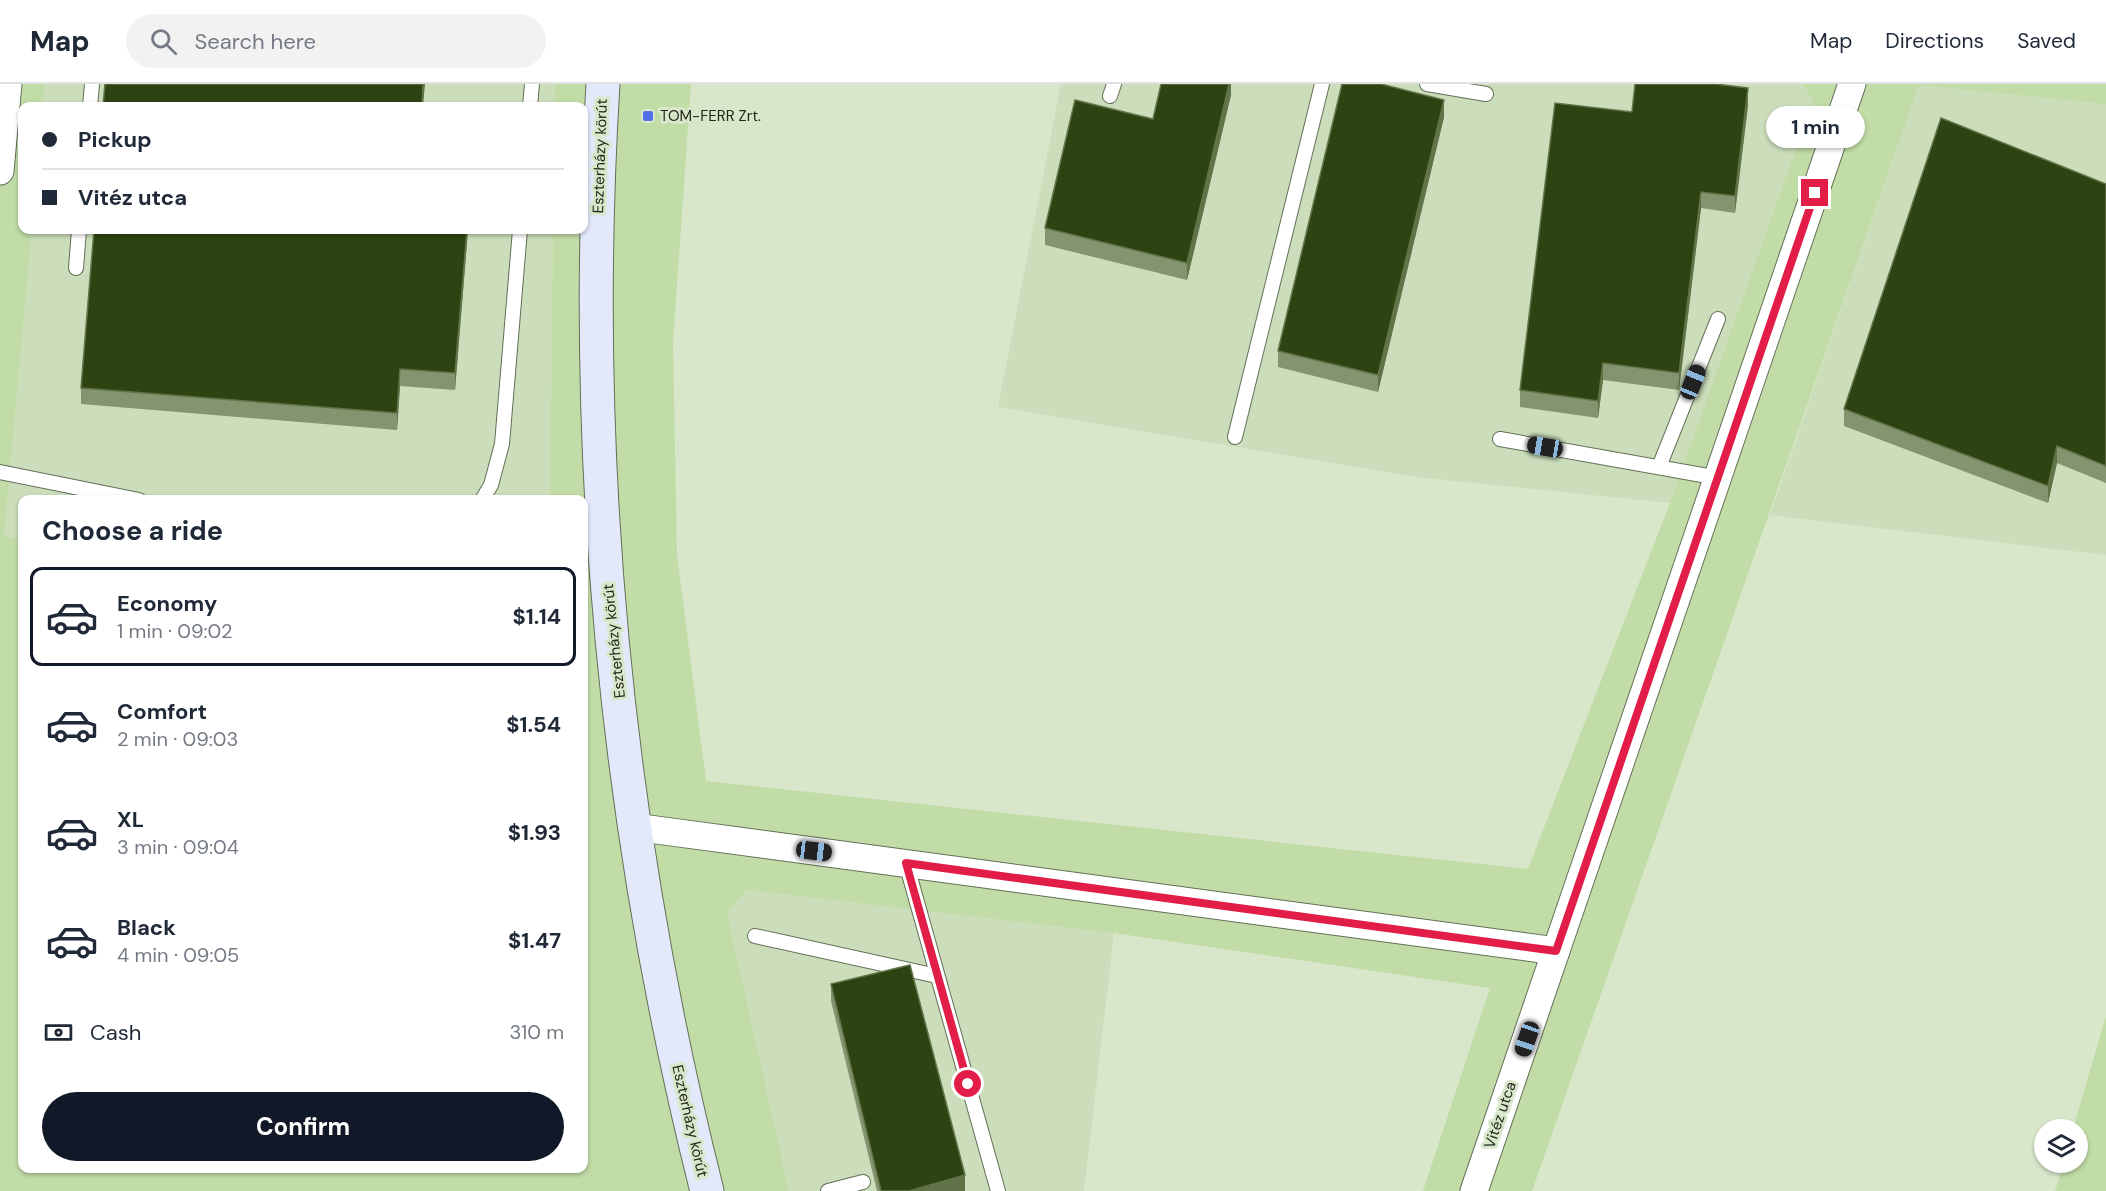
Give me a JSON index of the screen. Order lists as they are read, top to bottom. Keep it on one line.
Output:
{"streets":{"street":["Eszterházy körút","Vitéz utca"]},"places":{"transit":["TOM-FERR Zrt."]},"page":{"header":"Map","search":"Search here","nav":["Map","Directions","Saved"],"banner":["Pickup","Vitéz utca"],"bubble":"1 min","heading":"Choose a ride","list":[{"name":"Economy","note":"1 min · 09:02","value":"$1.14"},{"name":"Comfort","note":"2 min · 09:03","value":"$1.54"},{"name":"XL","note":"3 min · 09:04","value":"$1.93"},{"name":"Black","note":"4 min · 09:05","value":"$1.47"}],"pay":["Cash","310 m"],"buttons":"Confirm"}}
